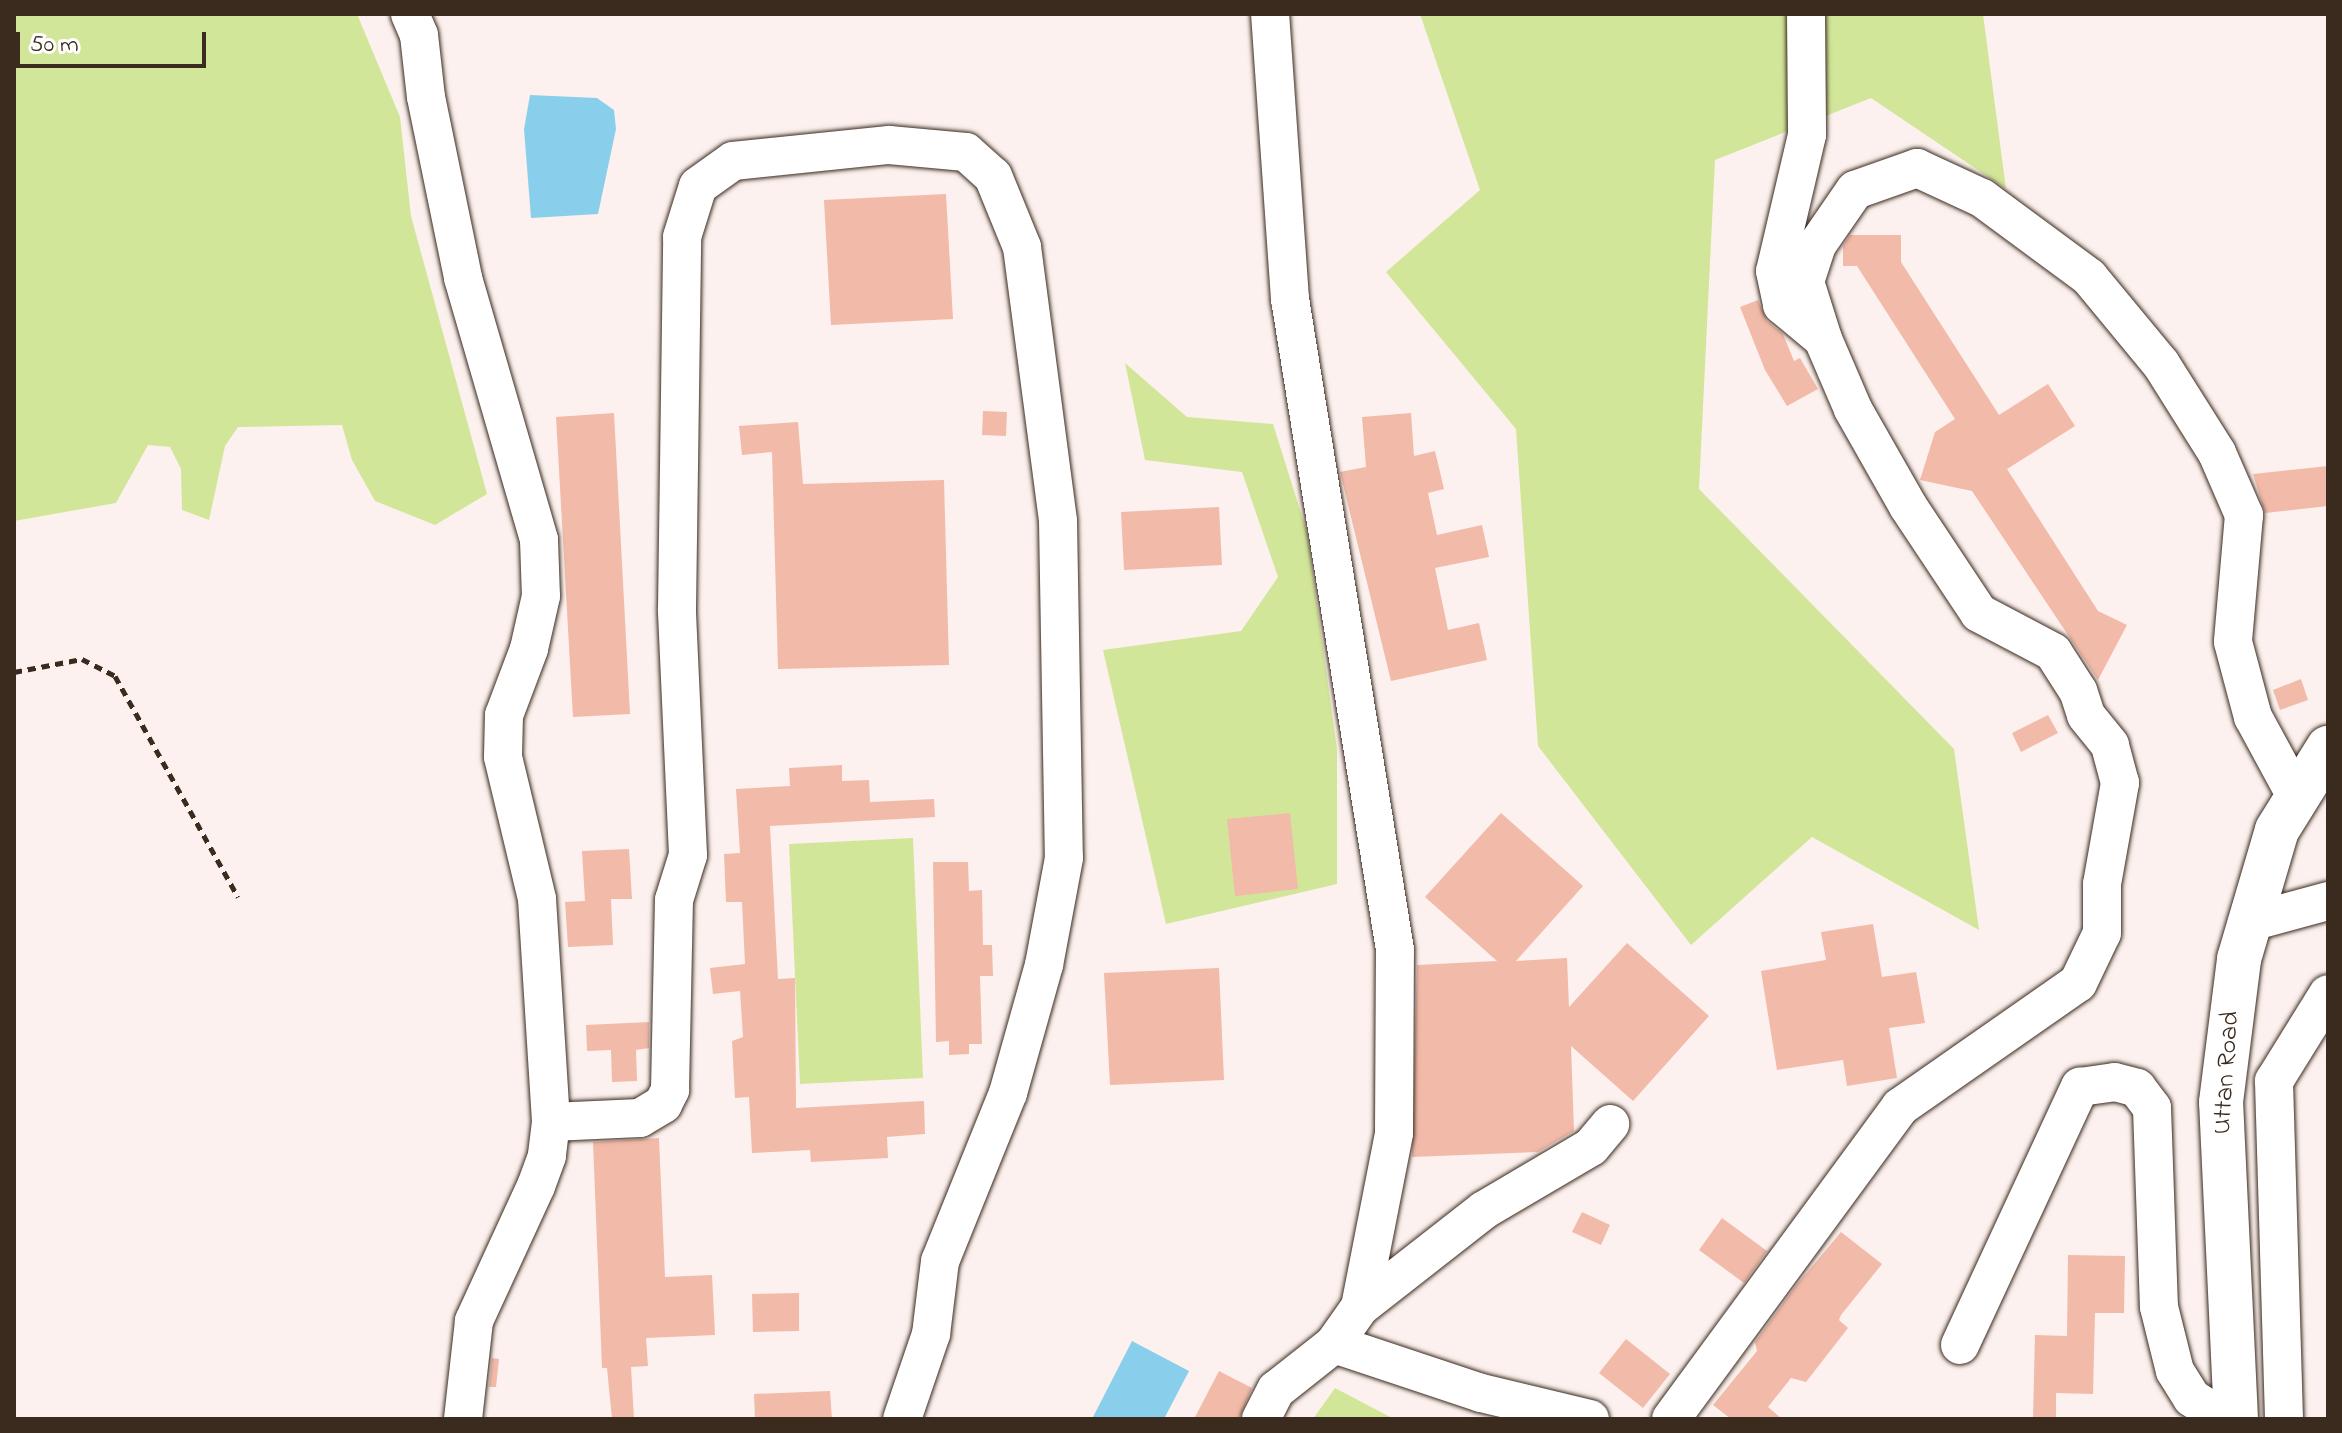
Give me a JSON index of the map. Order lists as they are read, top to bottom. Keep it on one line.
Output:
{"streets":{"main road":["Uttan Road"]},"scale_bar":"50 m"}
